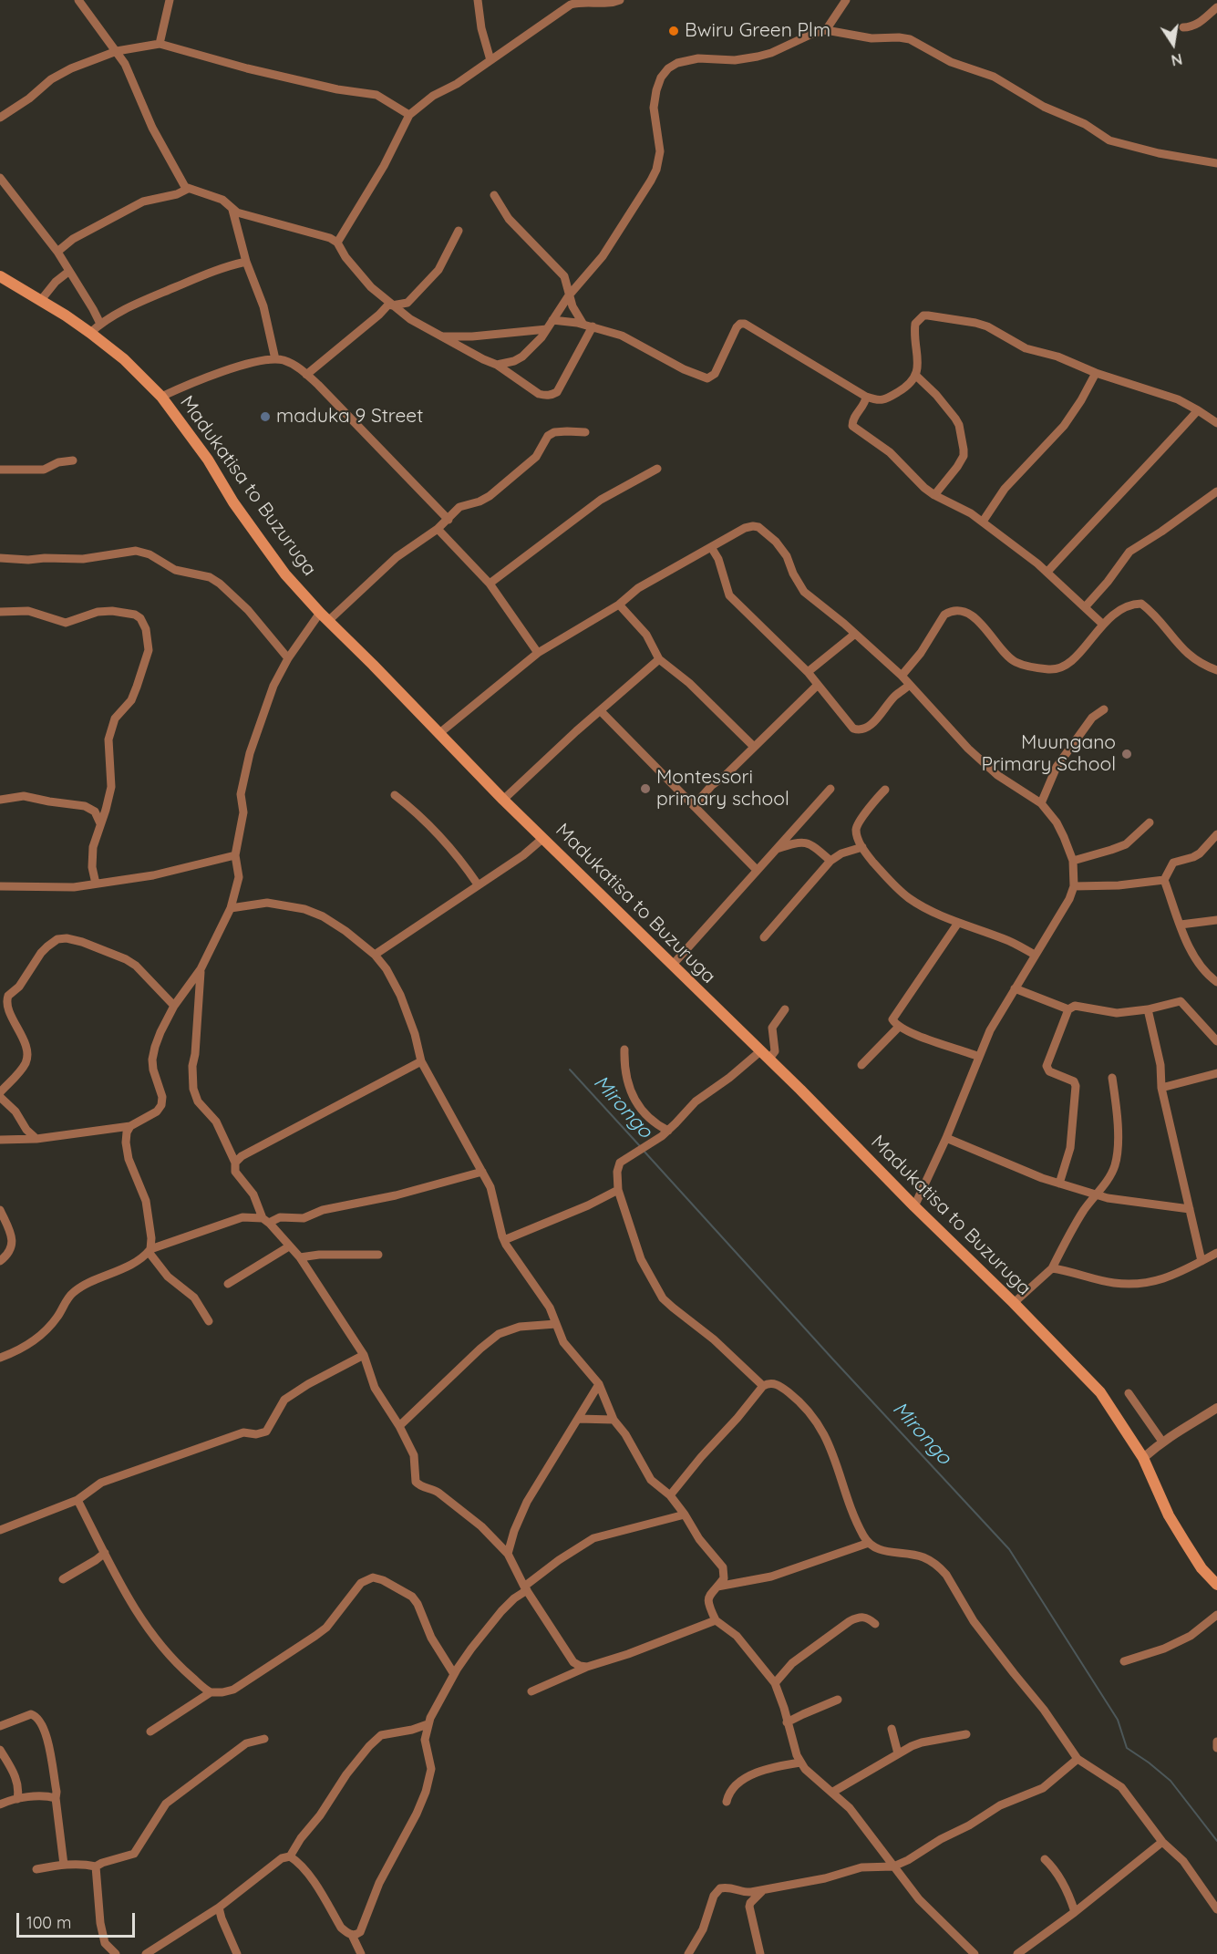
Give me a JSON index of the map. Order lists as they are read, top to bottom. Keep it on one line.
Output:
{"streets":{"main road":["Madukatisa to Buzuruga"]},"water":["Mirongo"],"places":["Bwiru Green Plm","maduka 9 Street","Muungano Primary School","Montessori primary school"],"scale_bar":"100 m","north":"bottom"}
